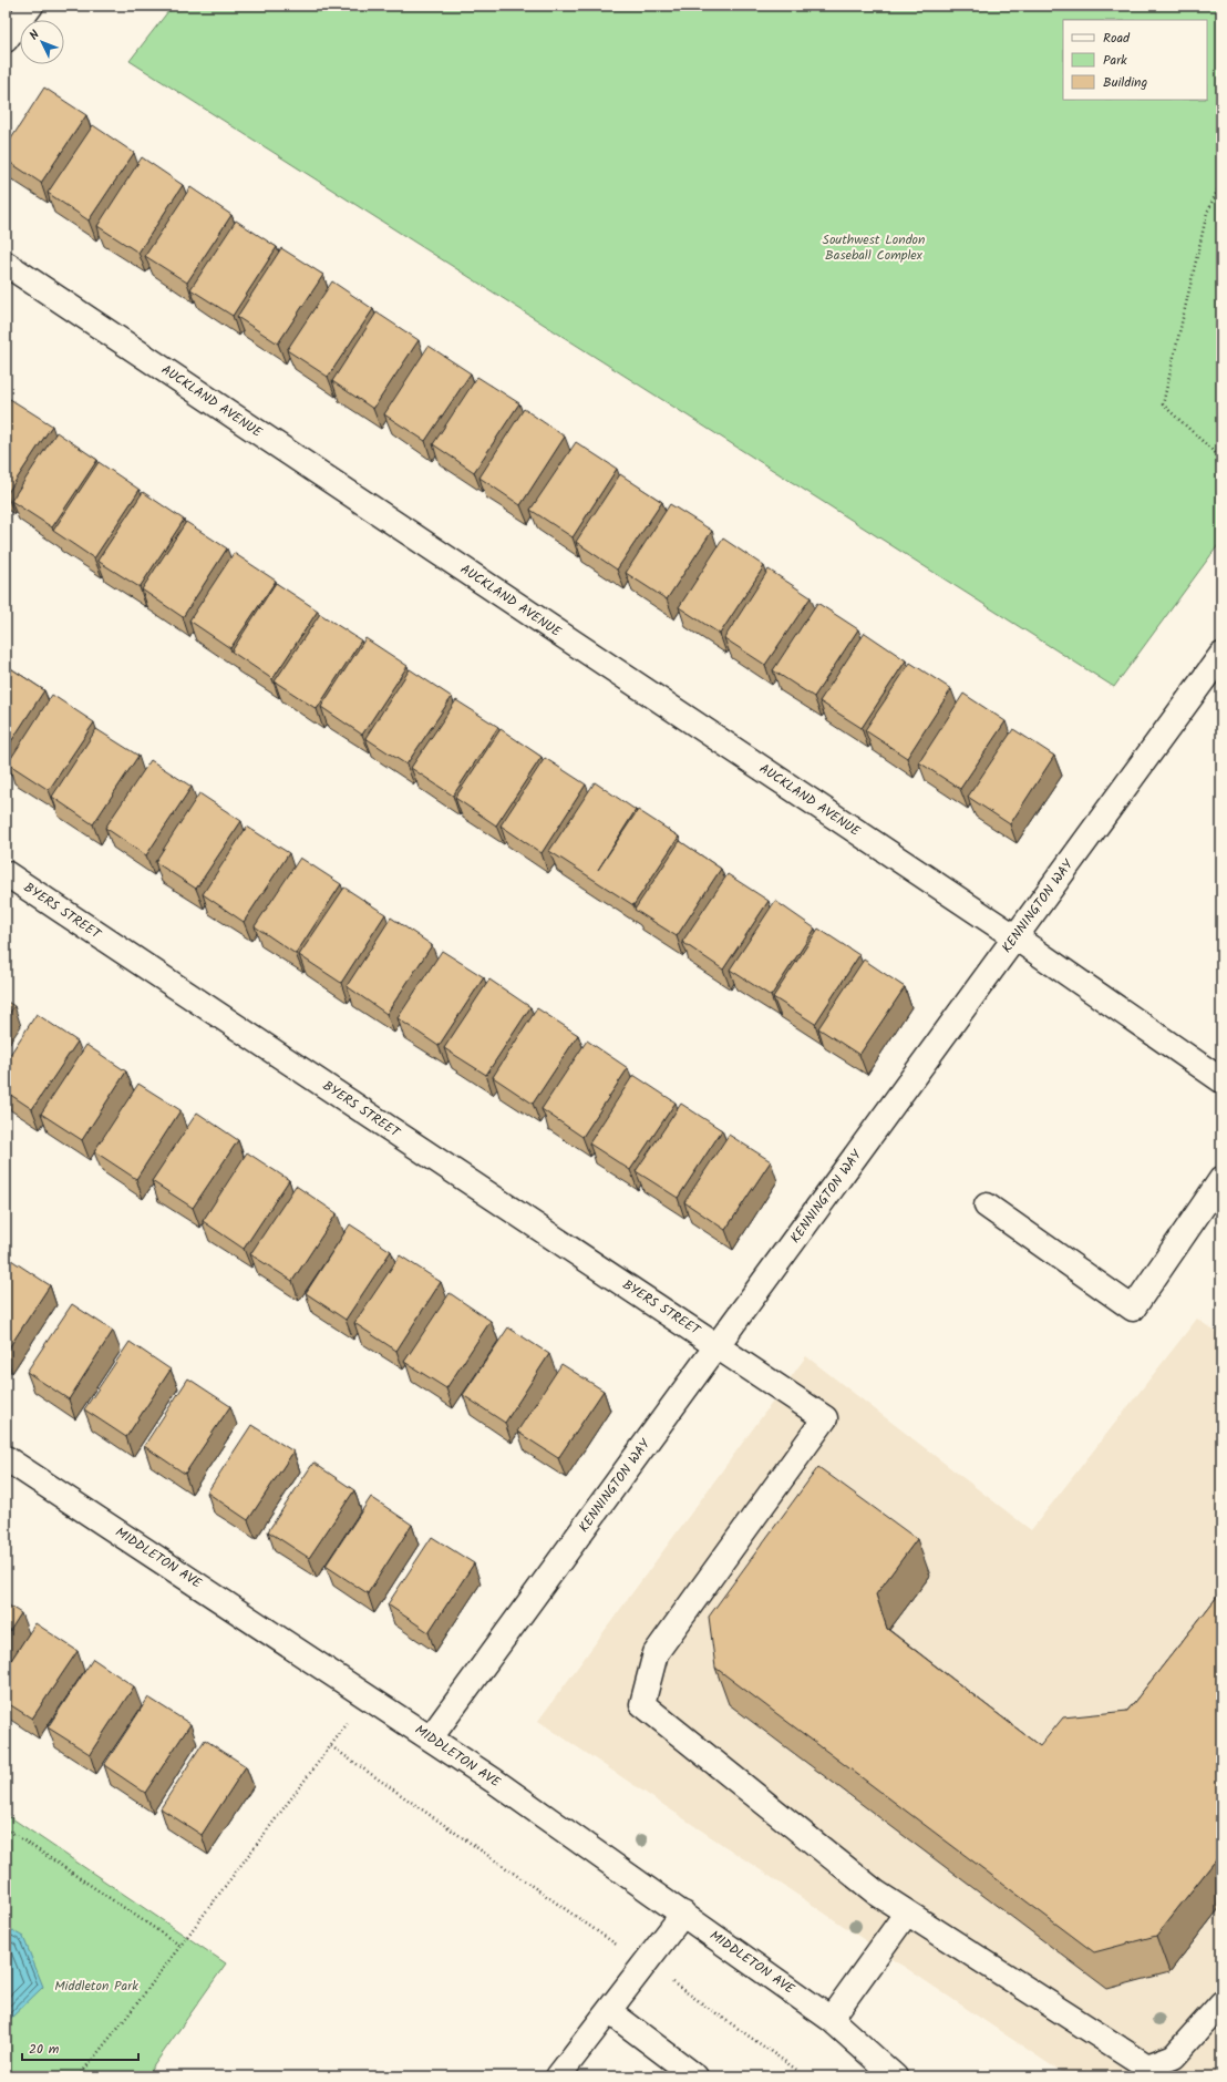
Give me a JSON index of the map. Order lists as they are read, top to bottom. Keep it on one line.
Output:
{"streets":{"street":["AUCKLAND AVENUE","KENNINGTON WAY","BYERS STREET","MIDDLETON AVE"]},"crossings":[["AUCKLAND AVENUE","KENNINGTON WAY"],["KENNINGTON WAY","BYERS STREET"],["KENNINGTON WAY","MIDDLETON AVE"]],"parks":["Southwest London Baseball Complex","Middleton Park"],"legend":["Road","Park","Building"],"scale_bar":"20 m","north":"top left"}
